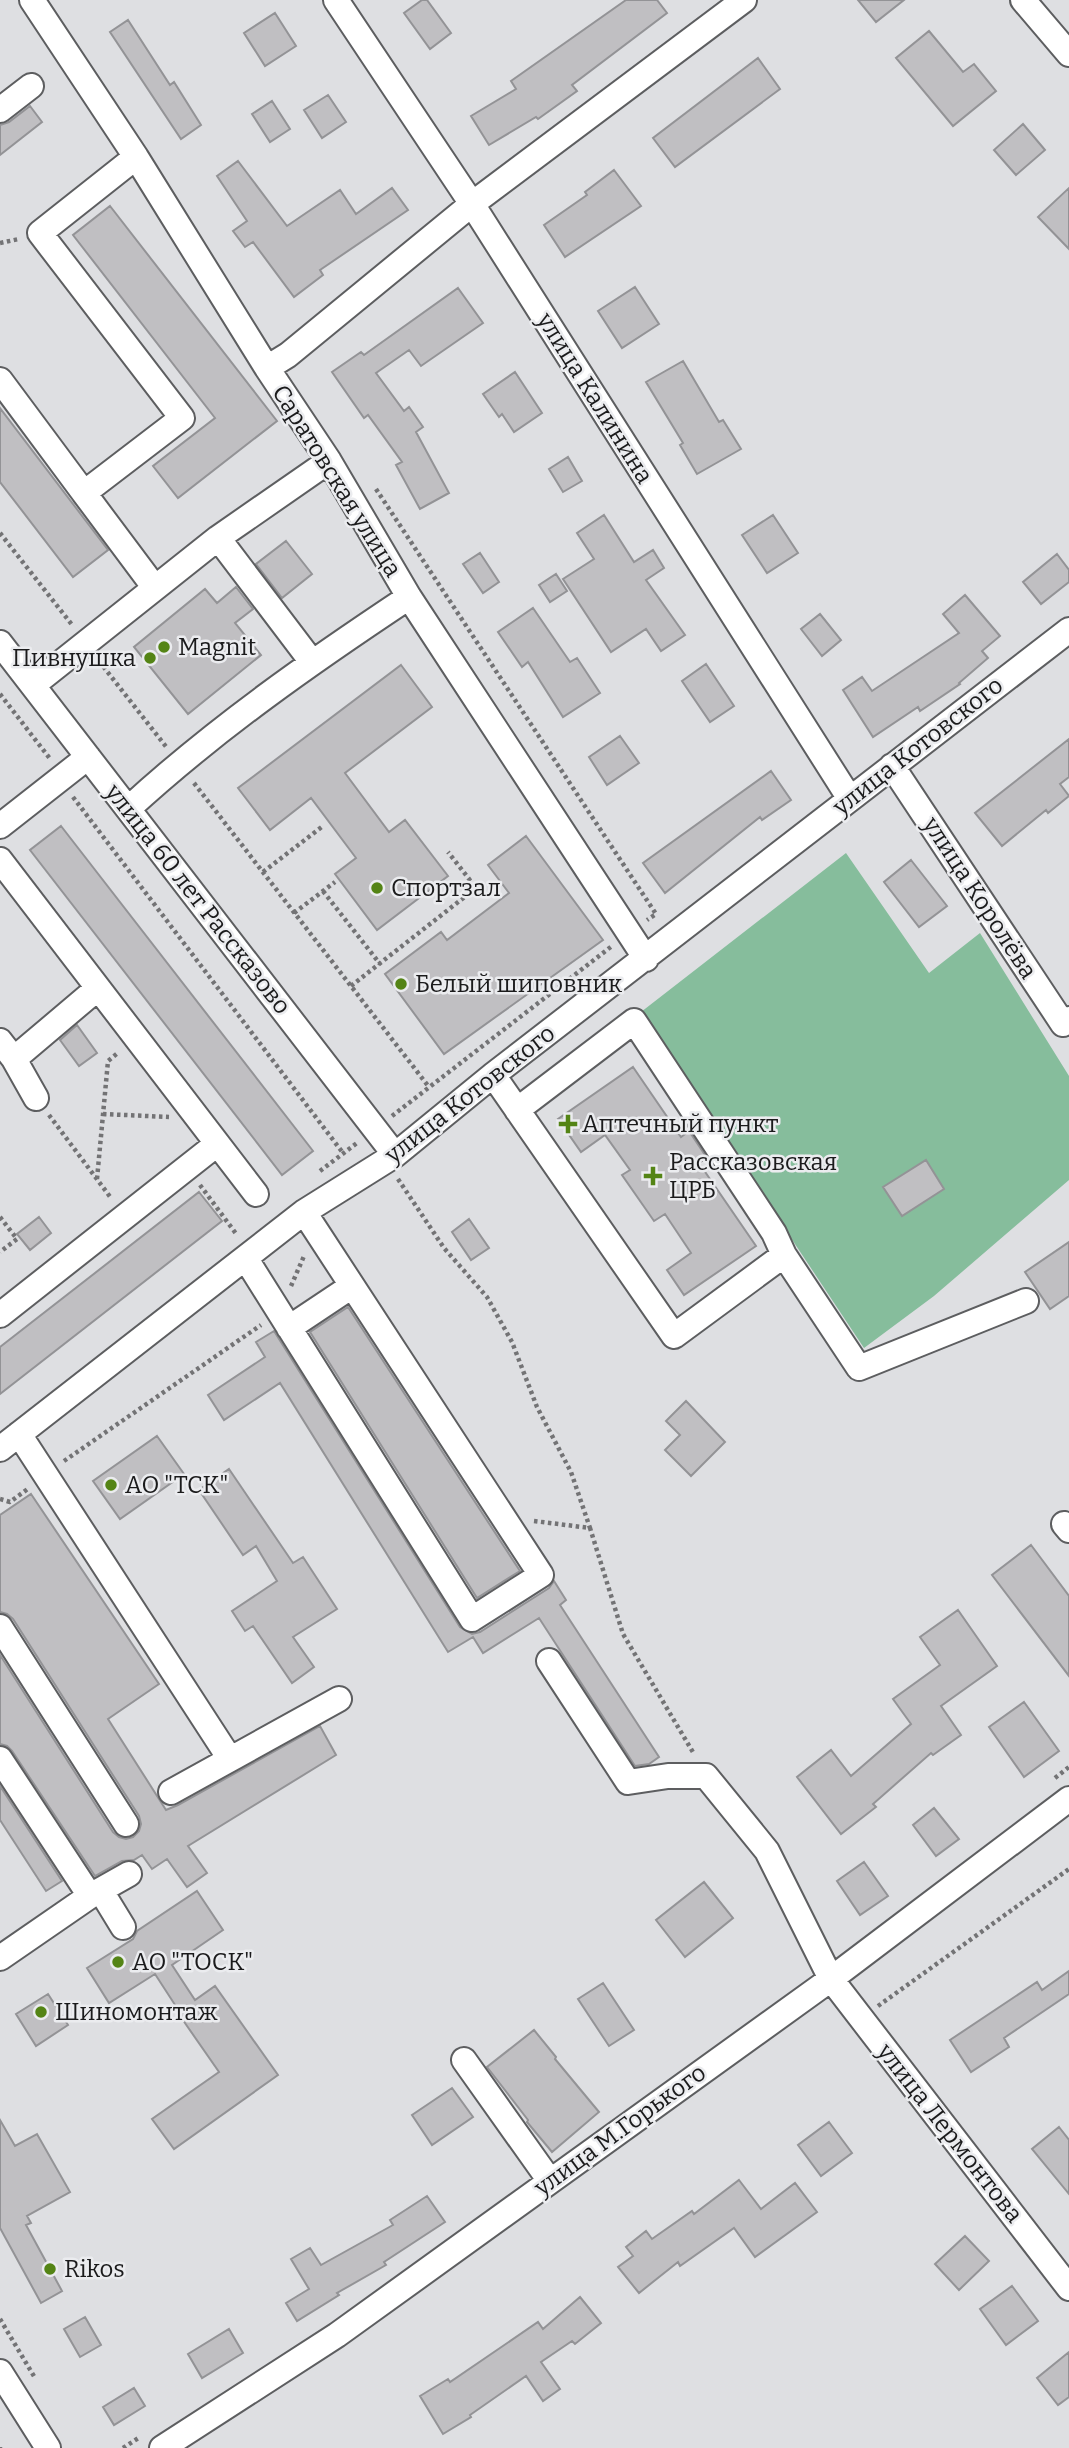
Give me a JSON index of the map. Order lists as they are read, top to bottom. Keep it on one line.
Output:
{"streets":{"street":["улица Калинина","Саратовская улица","улица Котовского","улица Королёва","улица 60 лет Рассказово","улица М.Горького","улица Лермонтова"]},"crossings":[["улица Калинина","улица Котовского"],["Саратовская улица","улица Котовского"],["улица Котовского","улица Королёва"],["улица Котовского","улица 60 лет Рассказово"],["улица М.Горького","улица Лермонтова"]],"places":{"other":["Magnit","Пивнушка","Спортзал","Белый шиповник","АО \"ТСК\"","АО \"ТОСК\"","Шиномонтаж","Rikos"],"health":["Аптечный пункт","Рассказовская ЦРБ"]}}
